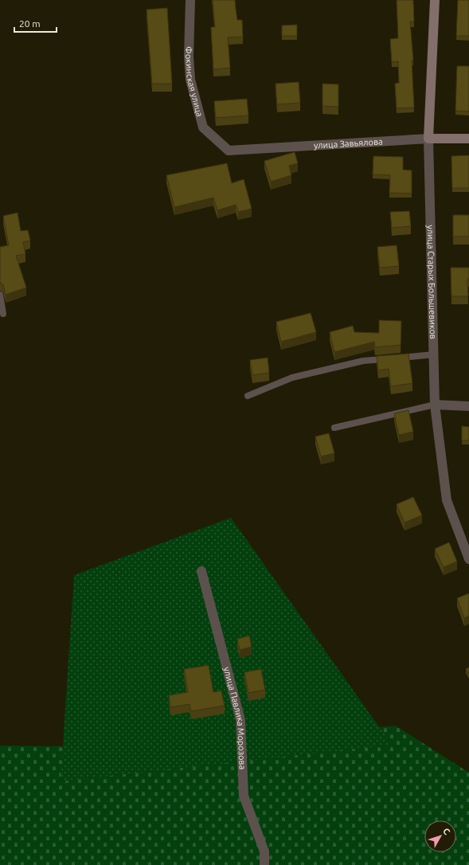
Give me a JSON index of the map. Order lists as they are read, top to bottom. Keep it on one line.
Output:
{"streets":{"main road":["улица Завьялова","улица Старых Большевиков"],"street":["Фокинская улица","улица Павлика Морозова"]},"crossings":[["Фокинская улица","улица Завьялова"],["улица Завьялова","улица Старых Большевиков"]],"scale_bar":"20 m","north":"top right"}
